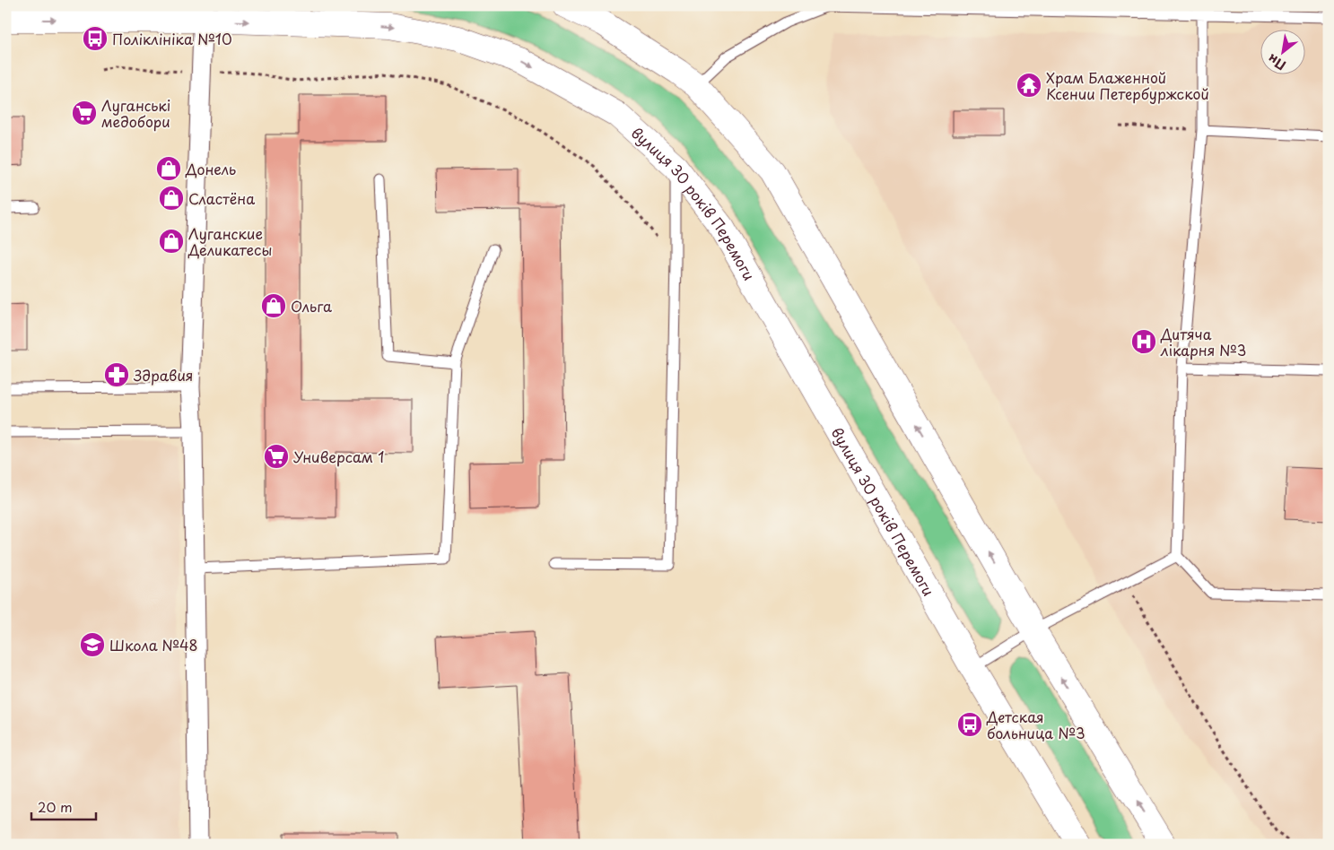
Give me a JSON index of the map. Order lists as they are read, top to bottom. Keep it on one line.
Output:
{"streets":{"street":["вулиця 30 років Перемоги"]},"one_way":["вулиця 30 років Перемоги"],"places":{"bus stop":["Поліклініка №10","Детская больница №3"],"temple":["Храм Блаженной Ксении Петербуржской"],"supermarket":["Луганські медобори","Универсам 1"],"shop":["Донель","Сластёна","Луганские Деликатесы","Ольга"],"hospital":["Дитяча лікарня №3"],"pharmacy":["Здравия"],"school or university":["Школа №48"]},"scale_bar":"20 m","north":"bottom left"}
